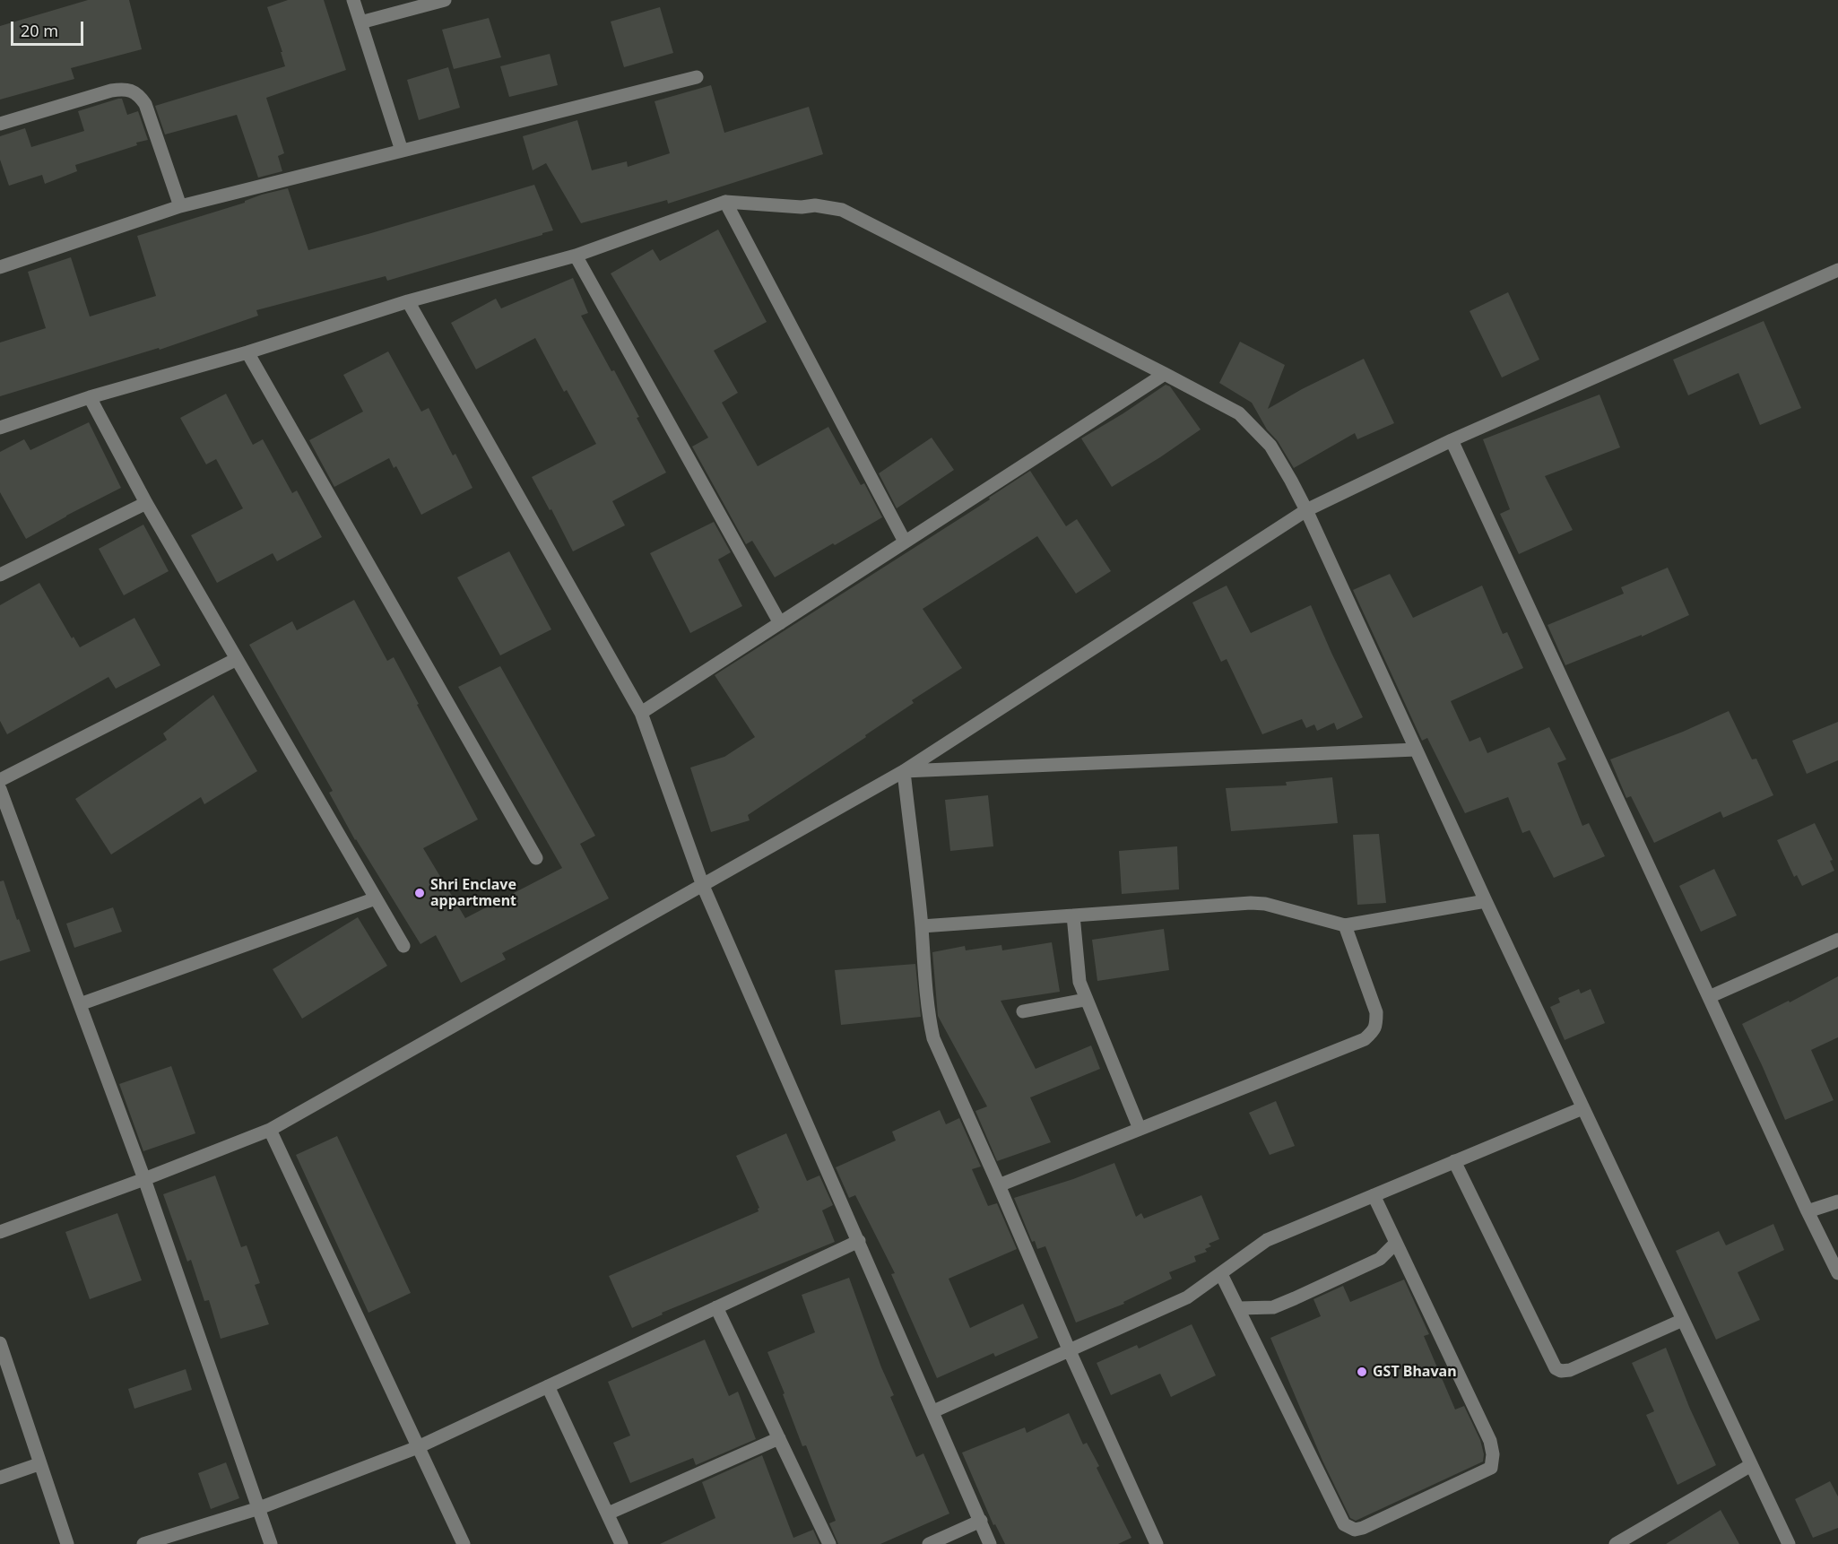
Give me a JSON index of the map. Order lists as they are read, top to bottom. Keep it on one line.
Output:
{"places":["Shri Enclave appartment","GST Bhavan"],"scale_bar":"20 m"}
